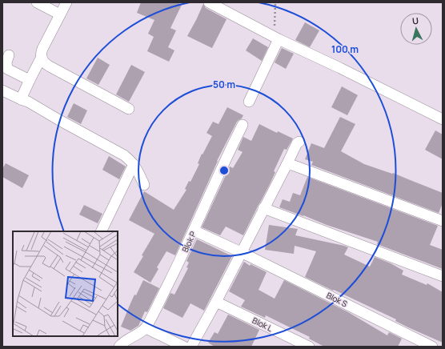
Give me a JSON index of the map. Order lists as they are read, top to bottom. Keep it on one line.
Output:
{"streets":{"street":["Blok P","Blok S","Blok L"]},"crossings":[["Blok P","Blok S"]],"north":"top","rings":["100 m","50 m"]}
